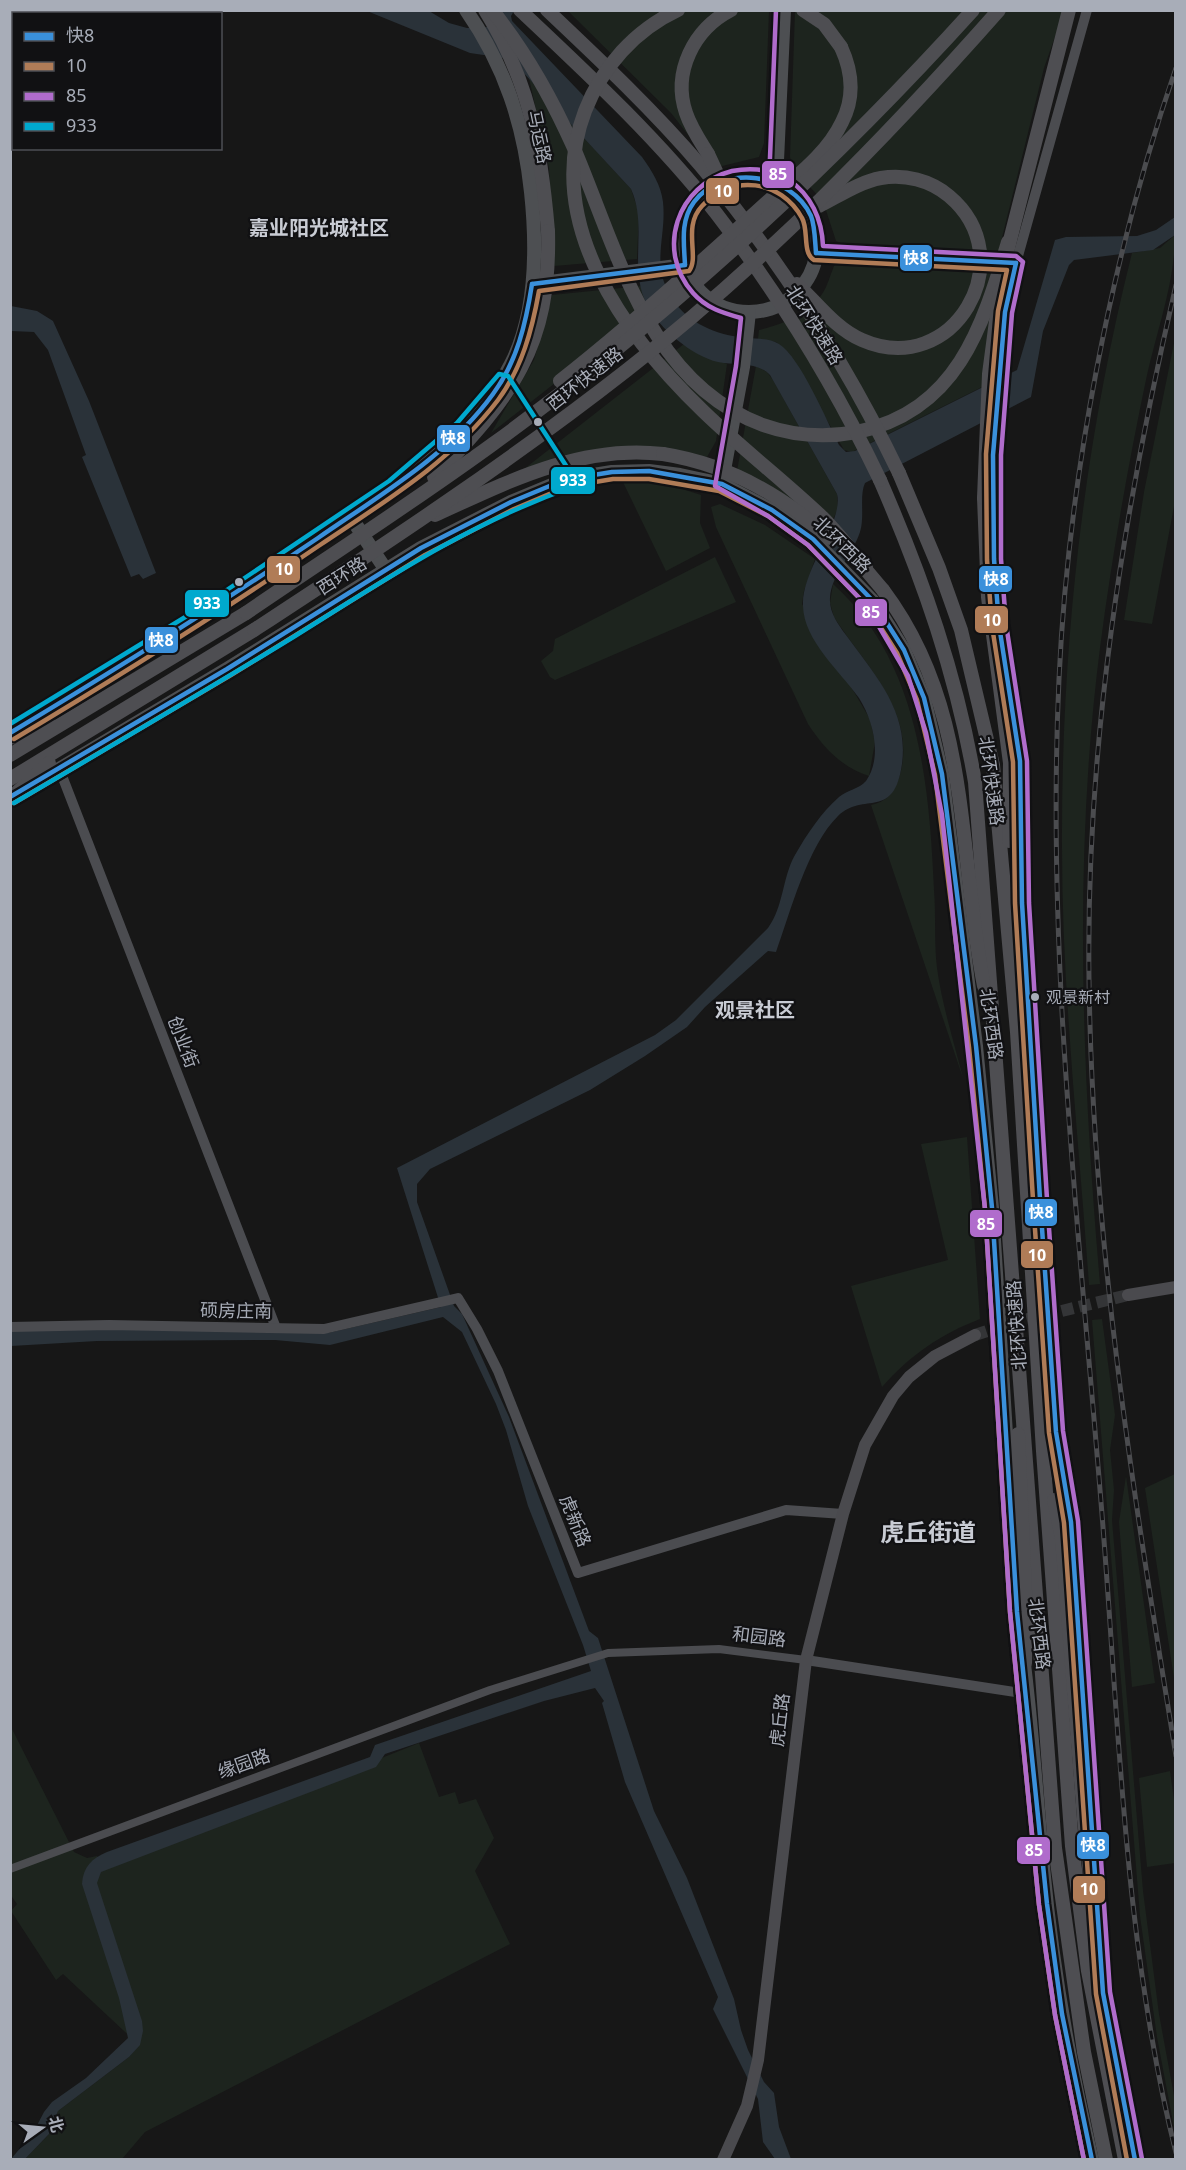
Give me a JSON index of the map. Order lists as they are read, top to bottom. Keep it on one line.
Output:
{"streets":{"highway":["北环快速路","西环快速路"],"main road":["马运路","北环西路","西环路","虎丘路"],"street":["创业街","硕房庄南","虎新路","和园路","缘园路"]},"crossings":[["北环西路","西环路"],["北环西路","和园路"],["西环路","创业街"],["创业街","硕房庄南"],["硕房庄南","虎新路"],["虎新路","虎丘路"],["和园路","虎丘路"],["和园路","缘园路"]],"districts":["嘉业阳光城社区","观景社区","虎丘街道"],"places":["观景新村"],"lines":["transit line 85","transit line 快8","transit line 10","transit line 933"],"legend":["快8","10","85","933"],"north":"right"}
